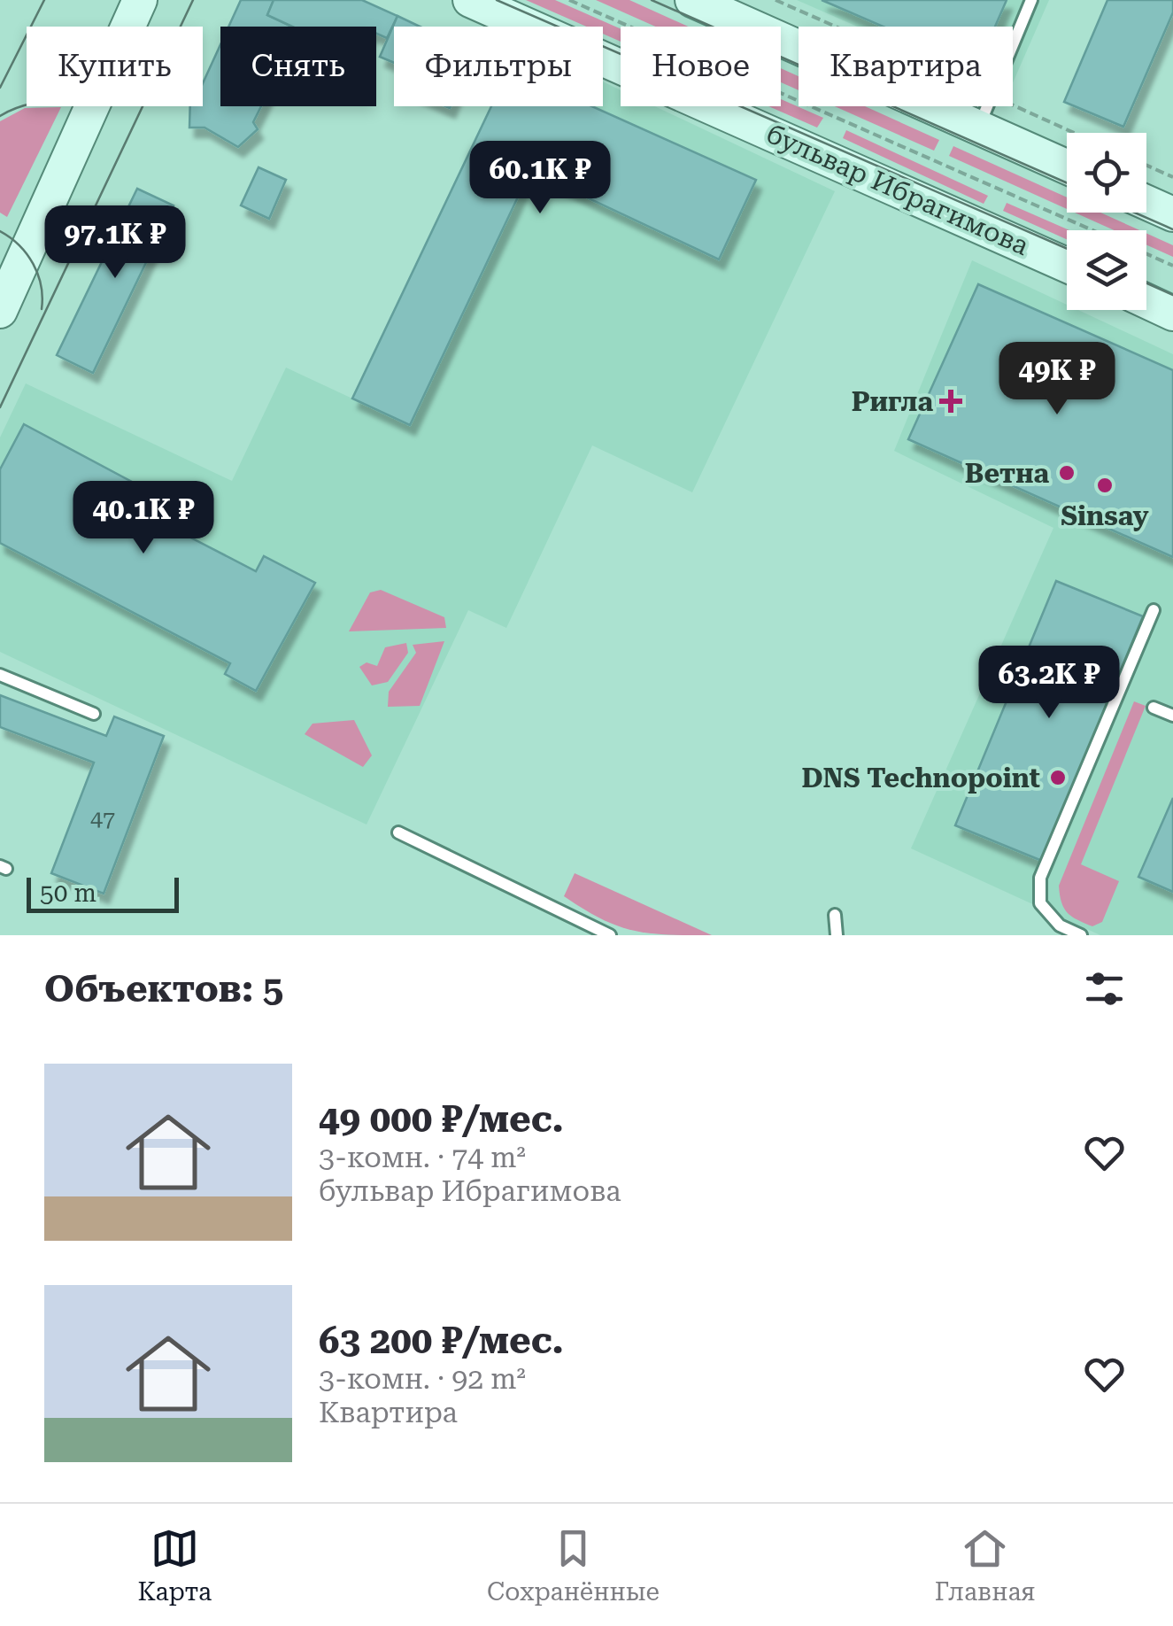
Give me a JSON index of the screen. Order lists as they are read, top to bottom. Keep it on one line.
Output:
{"streets":{"main road":["бульвар Ибрагимова"]},"places":{"health":["Ригла"],"other":["Ветна","Sinsay","DNS Technopoint"]},"house_numbers":["47"],"scale_bar":"50 m","page":{"chip":["Купить","Снять","Фильтры","Новое","Квартира"],"price":["60.1K ₽","97.1K ₽","49K ₽","40.1K ₽","63.2K ₽"],"scale":"50 m","heading":"Объектов: 5","list":[{"name":"49 000 ₽/мес.","note":"3-комн. · 74 m² · бульвар Ибрагимова"},{"name":"63 200 ₽/мес.","note":"3-комн. · 92 m² · Квартира"}],"tabs":["Карта","Сохранённые","Главная"]}}
